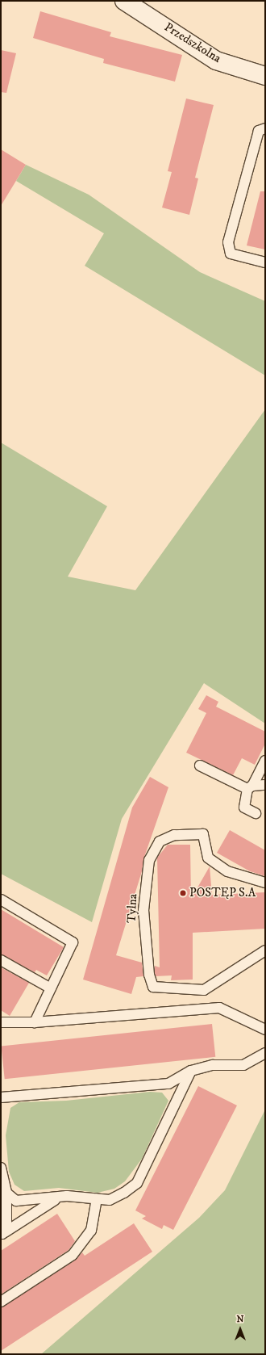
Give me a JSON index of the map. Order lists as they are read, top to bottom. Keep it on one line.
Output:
{"streets":{"street":["Przedszkolna"],"lane":["Tylna"]},"places":["POSTĘP S.A"],"north":"top"}
